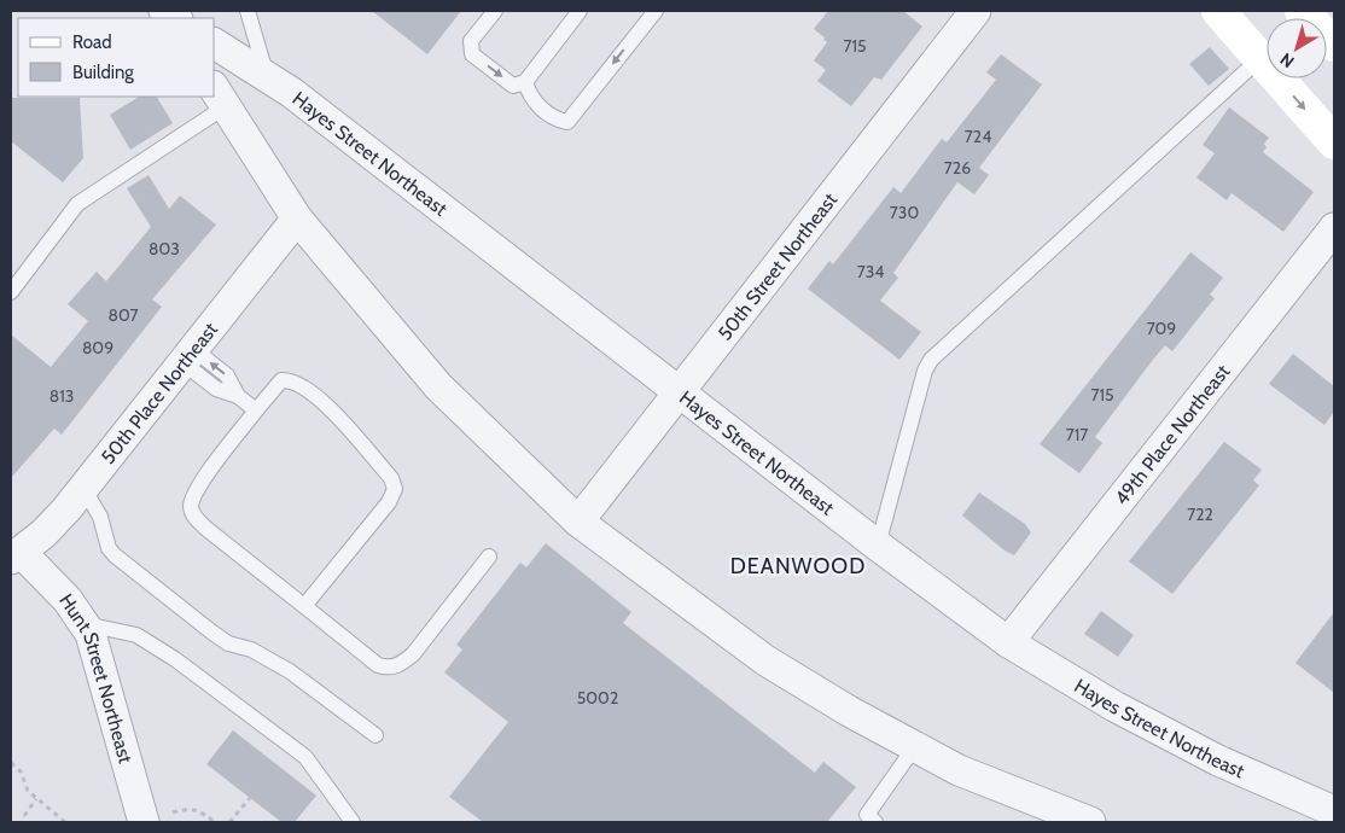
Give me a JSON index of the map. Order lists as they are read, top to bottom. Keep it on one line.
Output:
{"streets":{"street":["Hayes Street Northeast","50th Street Northeast","50th Place Northeast","49th Place Northeast","Hunt Street Northeast"]},"crossings":[["Hayes Street Northeast","50th Street Northeast"],["Hayes Street Northeast","49th Place Northeast"],["50th Place Northeast","Hunt Street Northeast"]],"districts":["DEANWOOD"],"house_numbers":["715","724","726","730","803","734","807","709","809","715","813","717","722","5002"],"legend":["Road","Building"],"north":"bottom left"}
